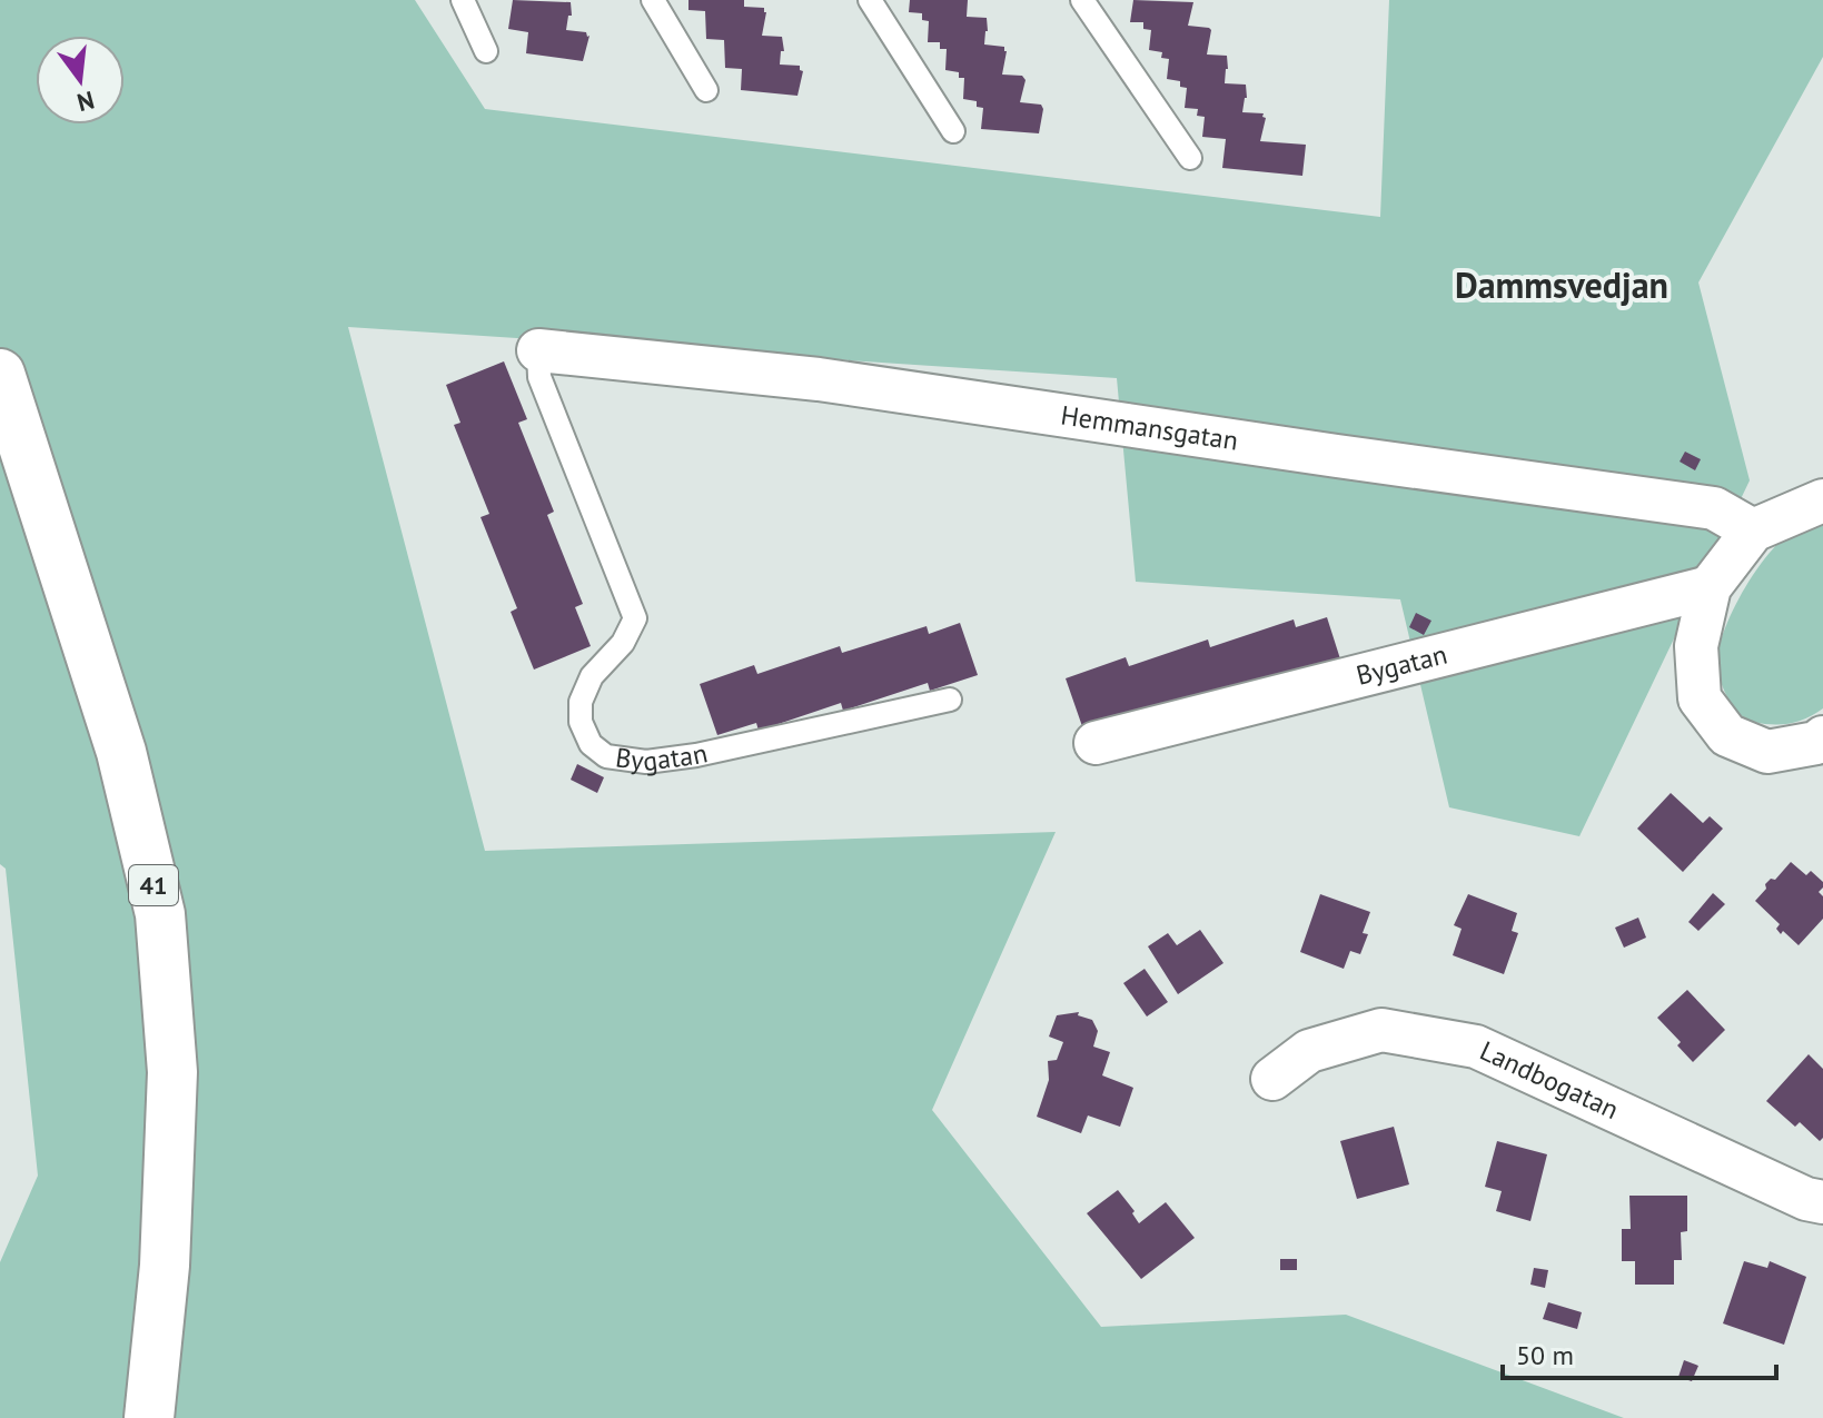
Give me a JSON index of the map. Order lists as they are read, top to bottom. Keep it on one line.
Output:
{"streets":{"main road":["41"],"street":["Hemmansgatan","Bygatan","Landbogatan"]},"crossings":[["Hemmansgatan","Bygatan"]],"districts":["Dammsvedjan"],"scale_bar":"50 m","north":"bottom"}
